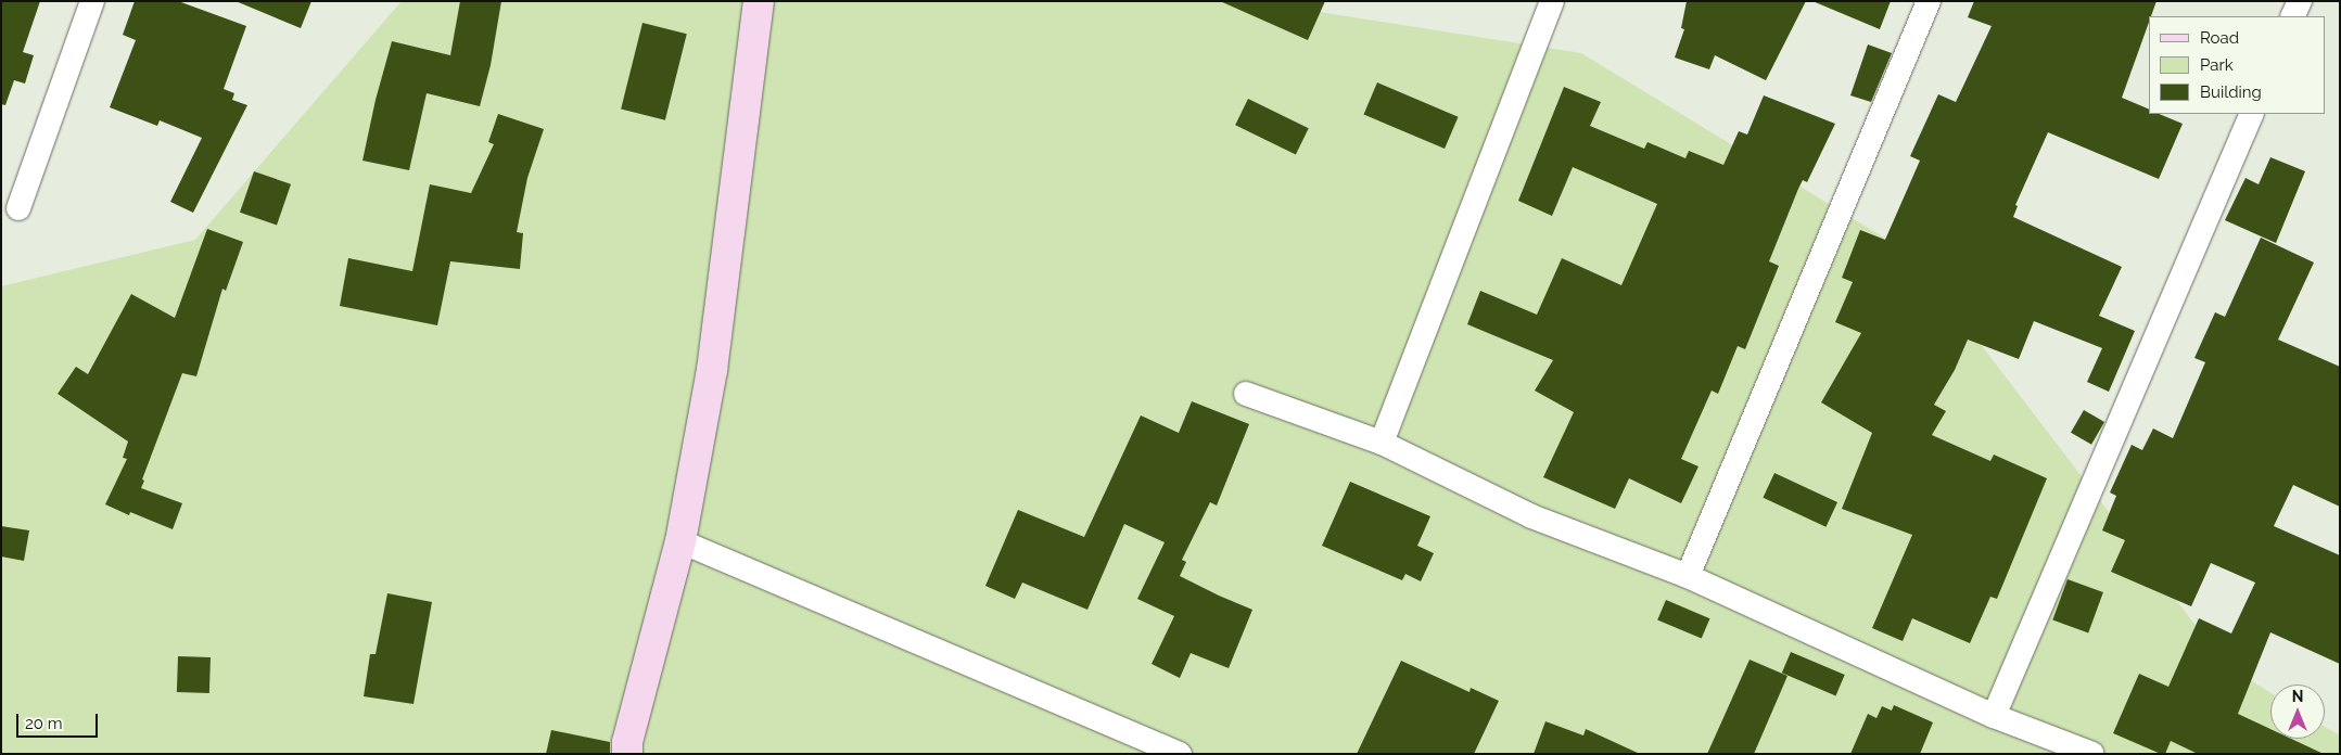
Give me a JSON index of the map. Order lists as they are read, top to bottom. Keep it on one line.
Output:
{"legend":["Road","Park","Building"],"scale_bar":"20 m","north":"top"}
